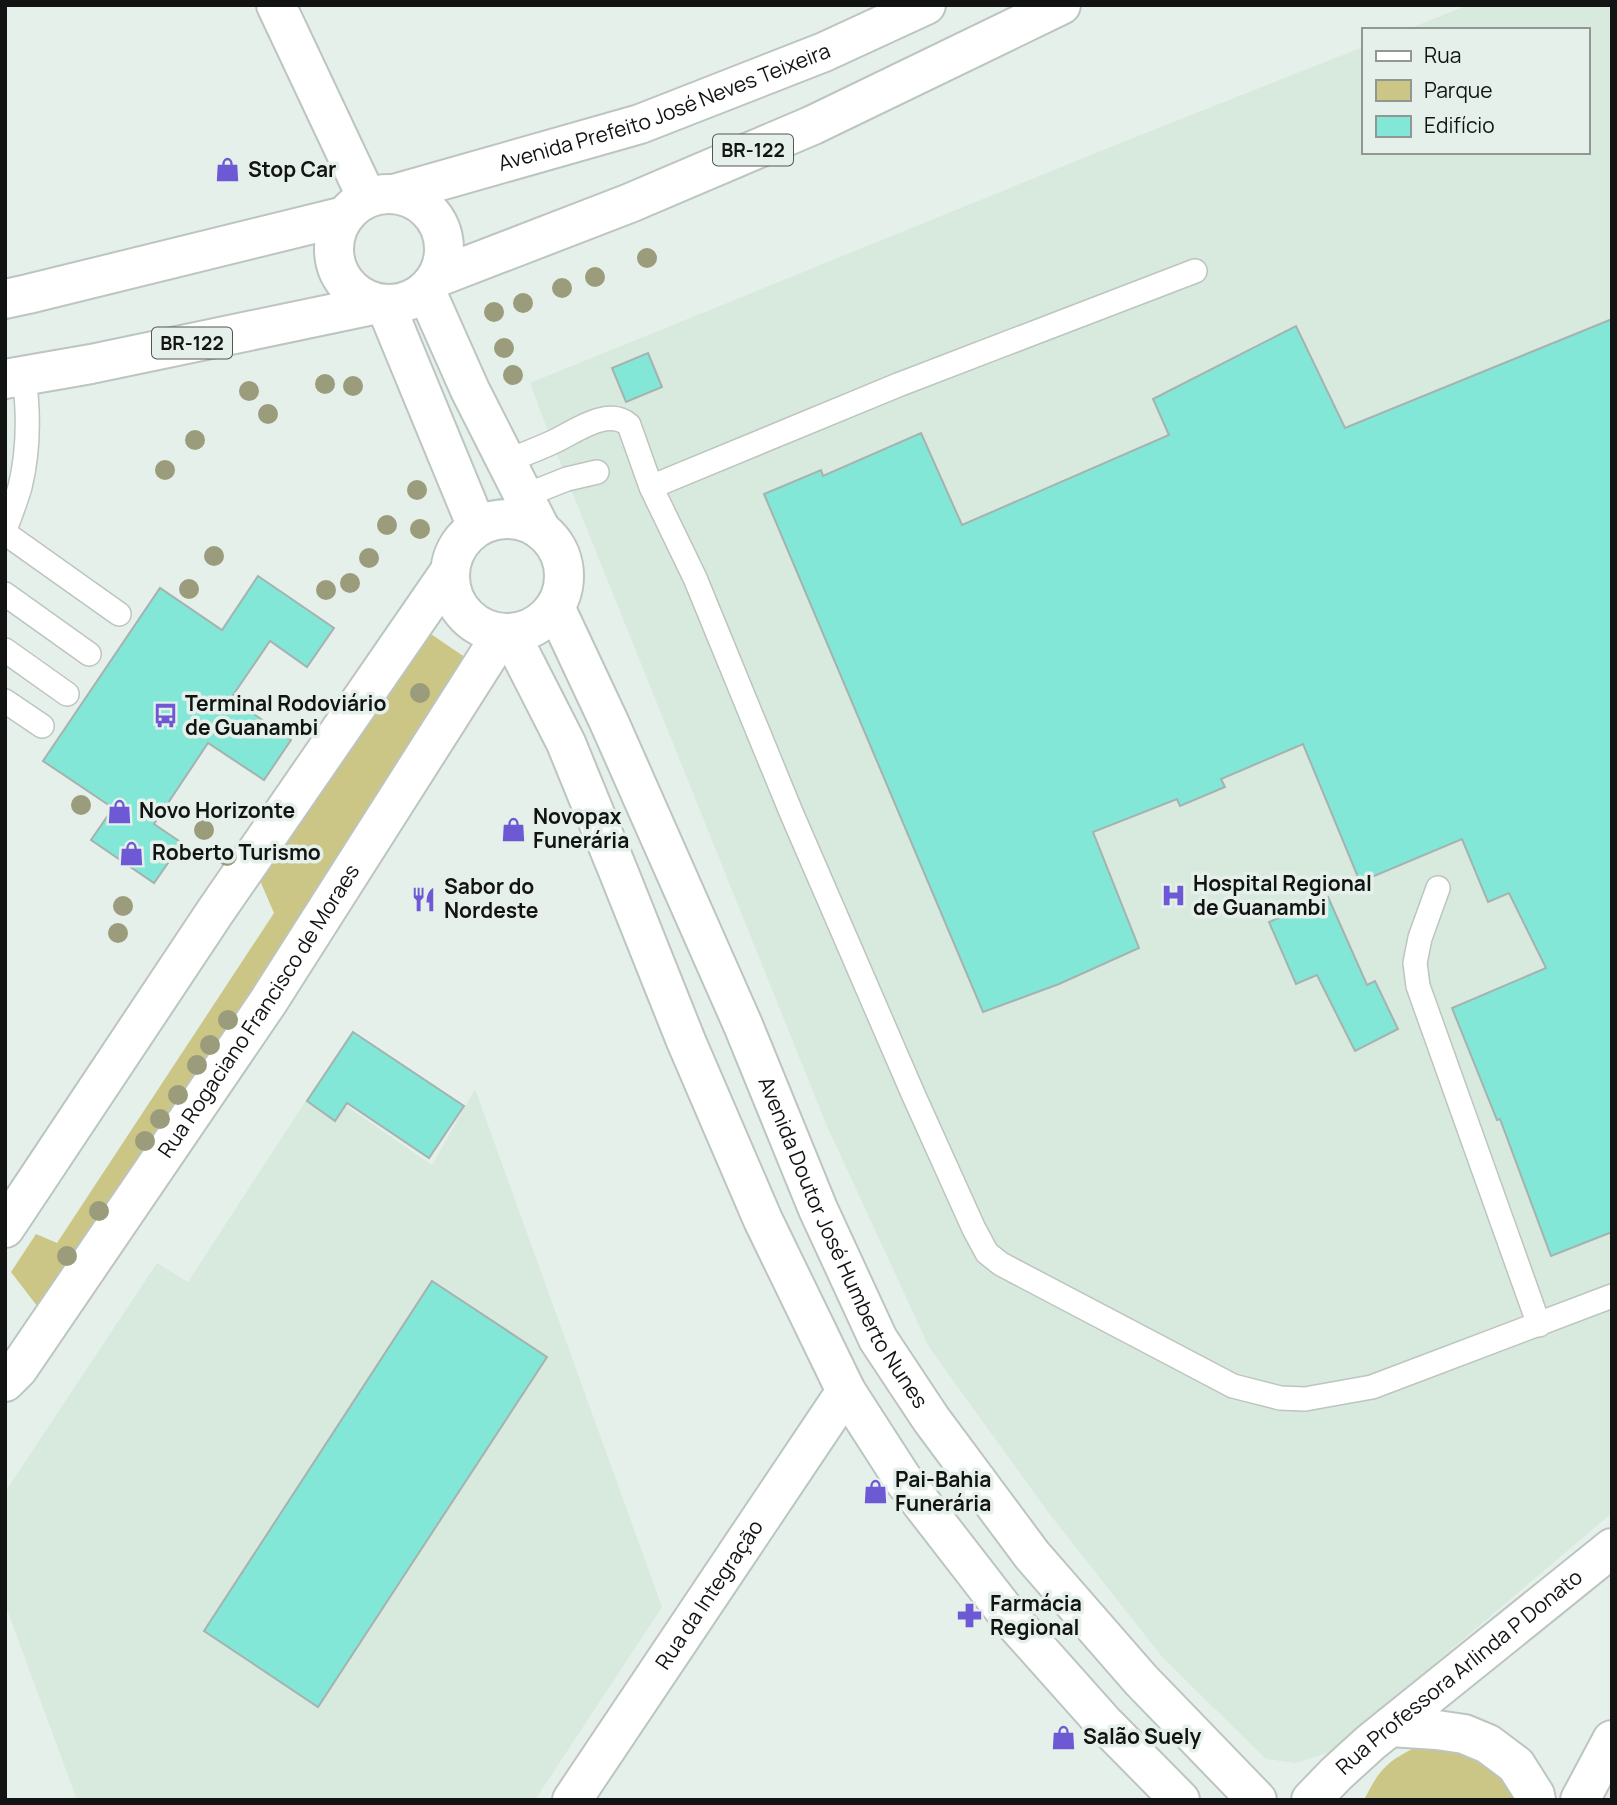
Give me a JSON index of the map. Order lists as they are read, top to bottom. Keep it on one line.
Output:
{"streets":{"main road":["Avenida Prefeito José Neves Teixeira","BR-122","Rua Rogaciano Francisco de Moraes","Avenida Doutor José Humberto Nunes","Rua da Integração","Rua Professora Arlinda P Donato"]},"crossings":[["Avenida Prefeito José Neves Teixeira","BR-122"],["Rua Rogaciano Francisco de Moraes","Avenida Doutor José Humberto Nunes"]],"places":{"shop":["Stop Car","Novo Horizonte","Novopax Funerária","Roberto Turismo","Pai-Bahia Funerária","Salão Suely"],"bus stop":["Terminal Rodoviário de Guanambi"],"hospital":["Hospital Regional de Guanambi"],"restaurant":["Sabor do Nordeste"],"pharmacy":["Farmácia Regional"]},"legend":["Rua","Parque","Edifício"]}
